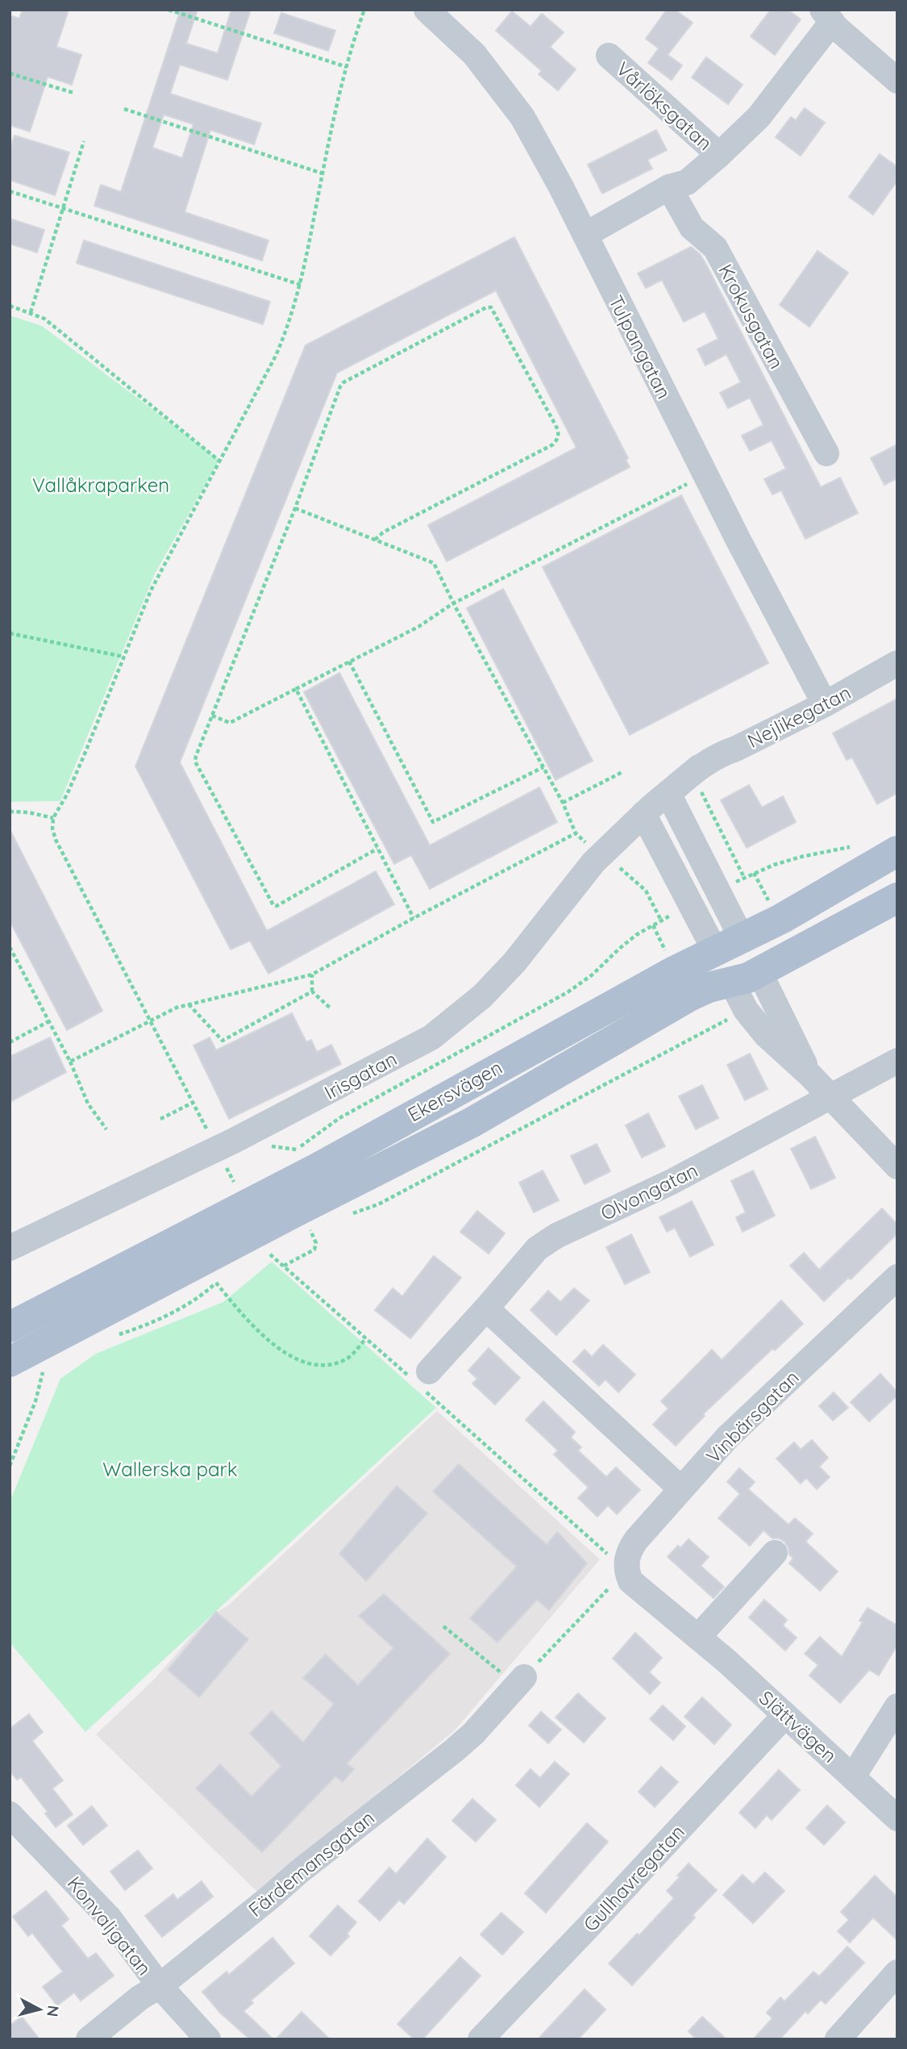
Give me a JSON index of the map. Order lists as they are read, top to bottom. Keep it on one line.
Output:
{"streets":{"main road":["Ekersvägen"],"street":["Vårlöksgatan","Krokusgatan","Tulpangatan","Nejlikegatan","Irisgatan","Olvongatan","Vinbärsgatan","Slättvägen","Färdemansgatan","Gullhavregatan","Konvaljgatan"]},"crossings":[["Tulpangatan","Nejlikegatan"],["Nejlikegatan","Irisgatan"],["Vinbärsgatan","Slättvägen"],["Slättvägen","Gullhavregatan"],["Färdemansgatan","Konvaljgatan"]],"parks":["Vallåkraparken","Wallerska park"],"north":"right"}
